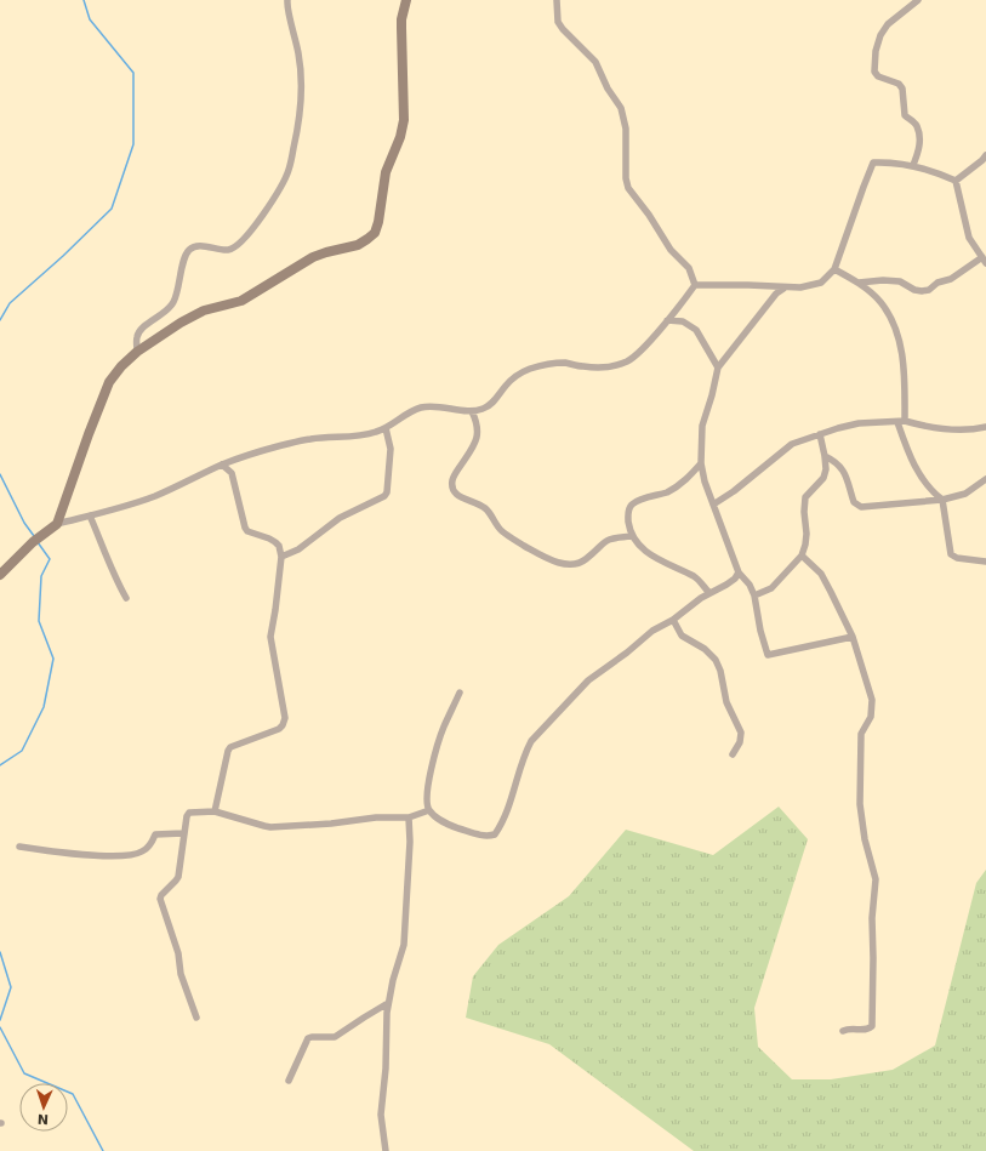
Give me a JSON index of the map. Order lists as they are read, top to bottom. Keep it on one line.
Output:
{"north":"bottom"}
